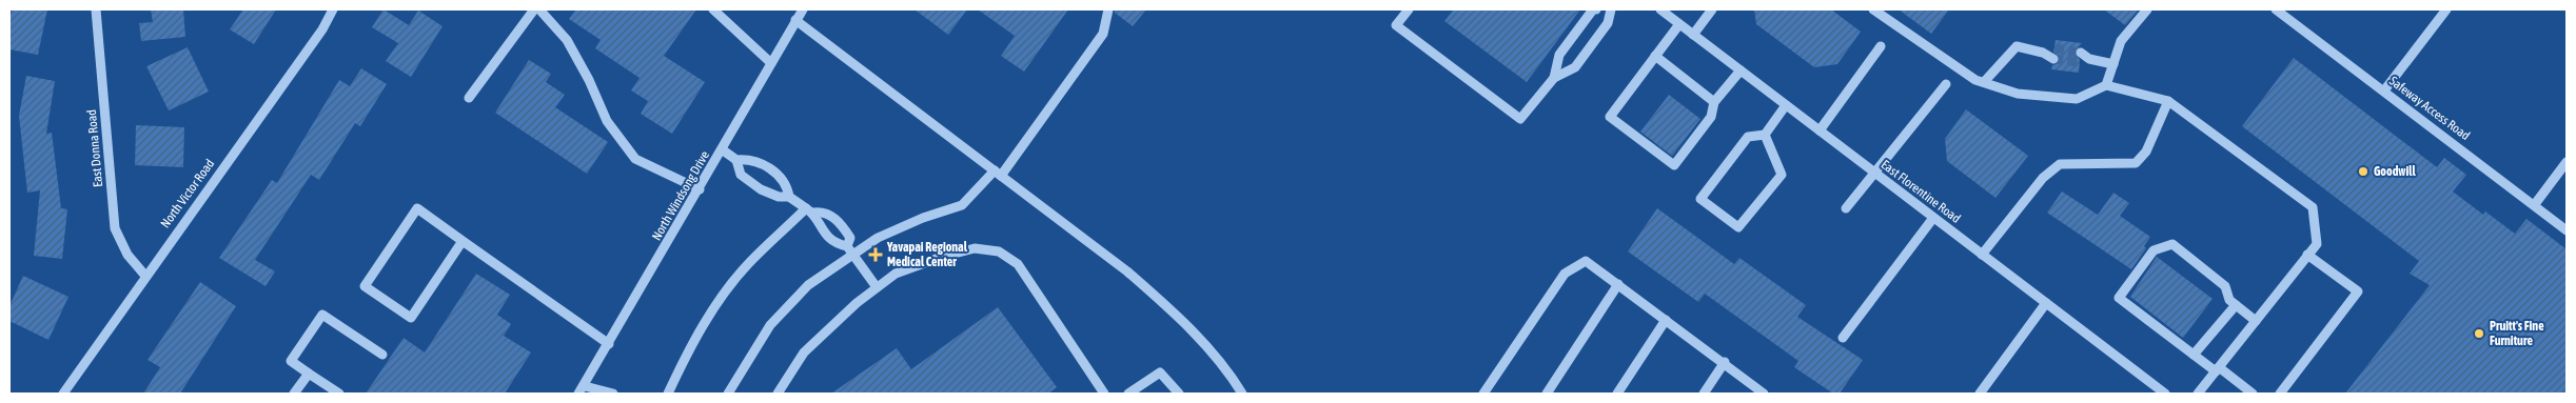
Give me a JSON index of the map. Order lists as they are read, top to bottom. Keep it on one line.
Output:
{"streets":{"street":["Safeway Access Road","East Donna Road","East Florentine Road","North Victor Road","North Windsong Drive"]},"crossings":[["East Donna Road","North Victor Road"]],"places":{"other":["Goodwill","Pruitt's Fine Furniture"],"health":["Yavapai Regional Medical Center"]}}
